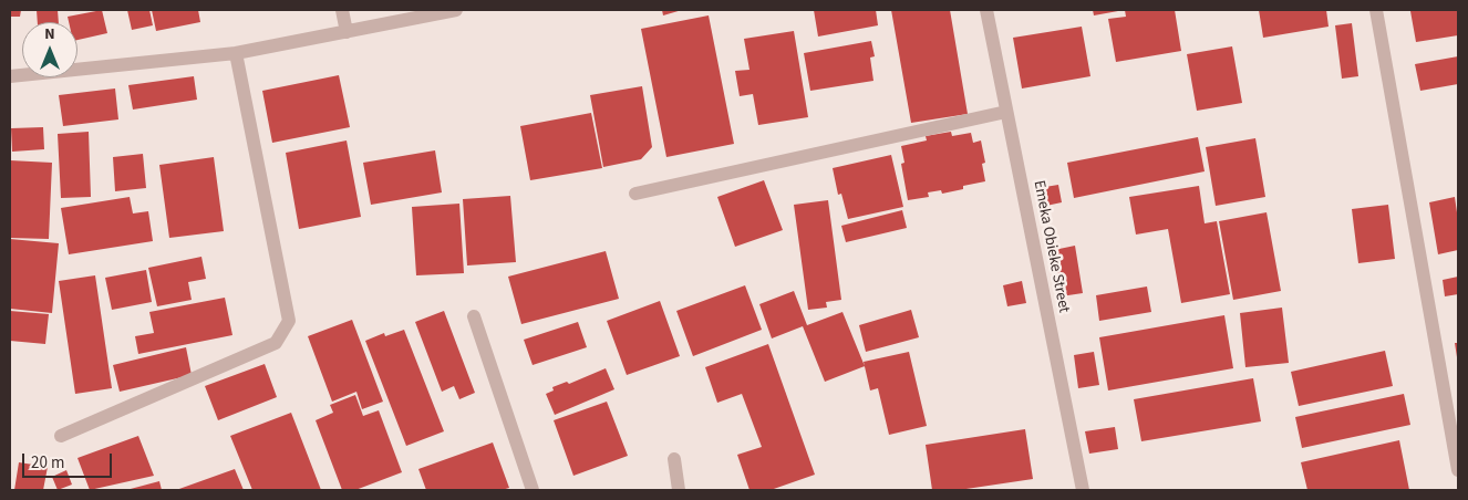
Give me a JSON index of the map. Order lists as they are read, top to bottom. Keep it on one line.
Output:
{"streets":{"street":["Emeka Obieke Street"]},"scale_bar":"20 m","north":"top"}
